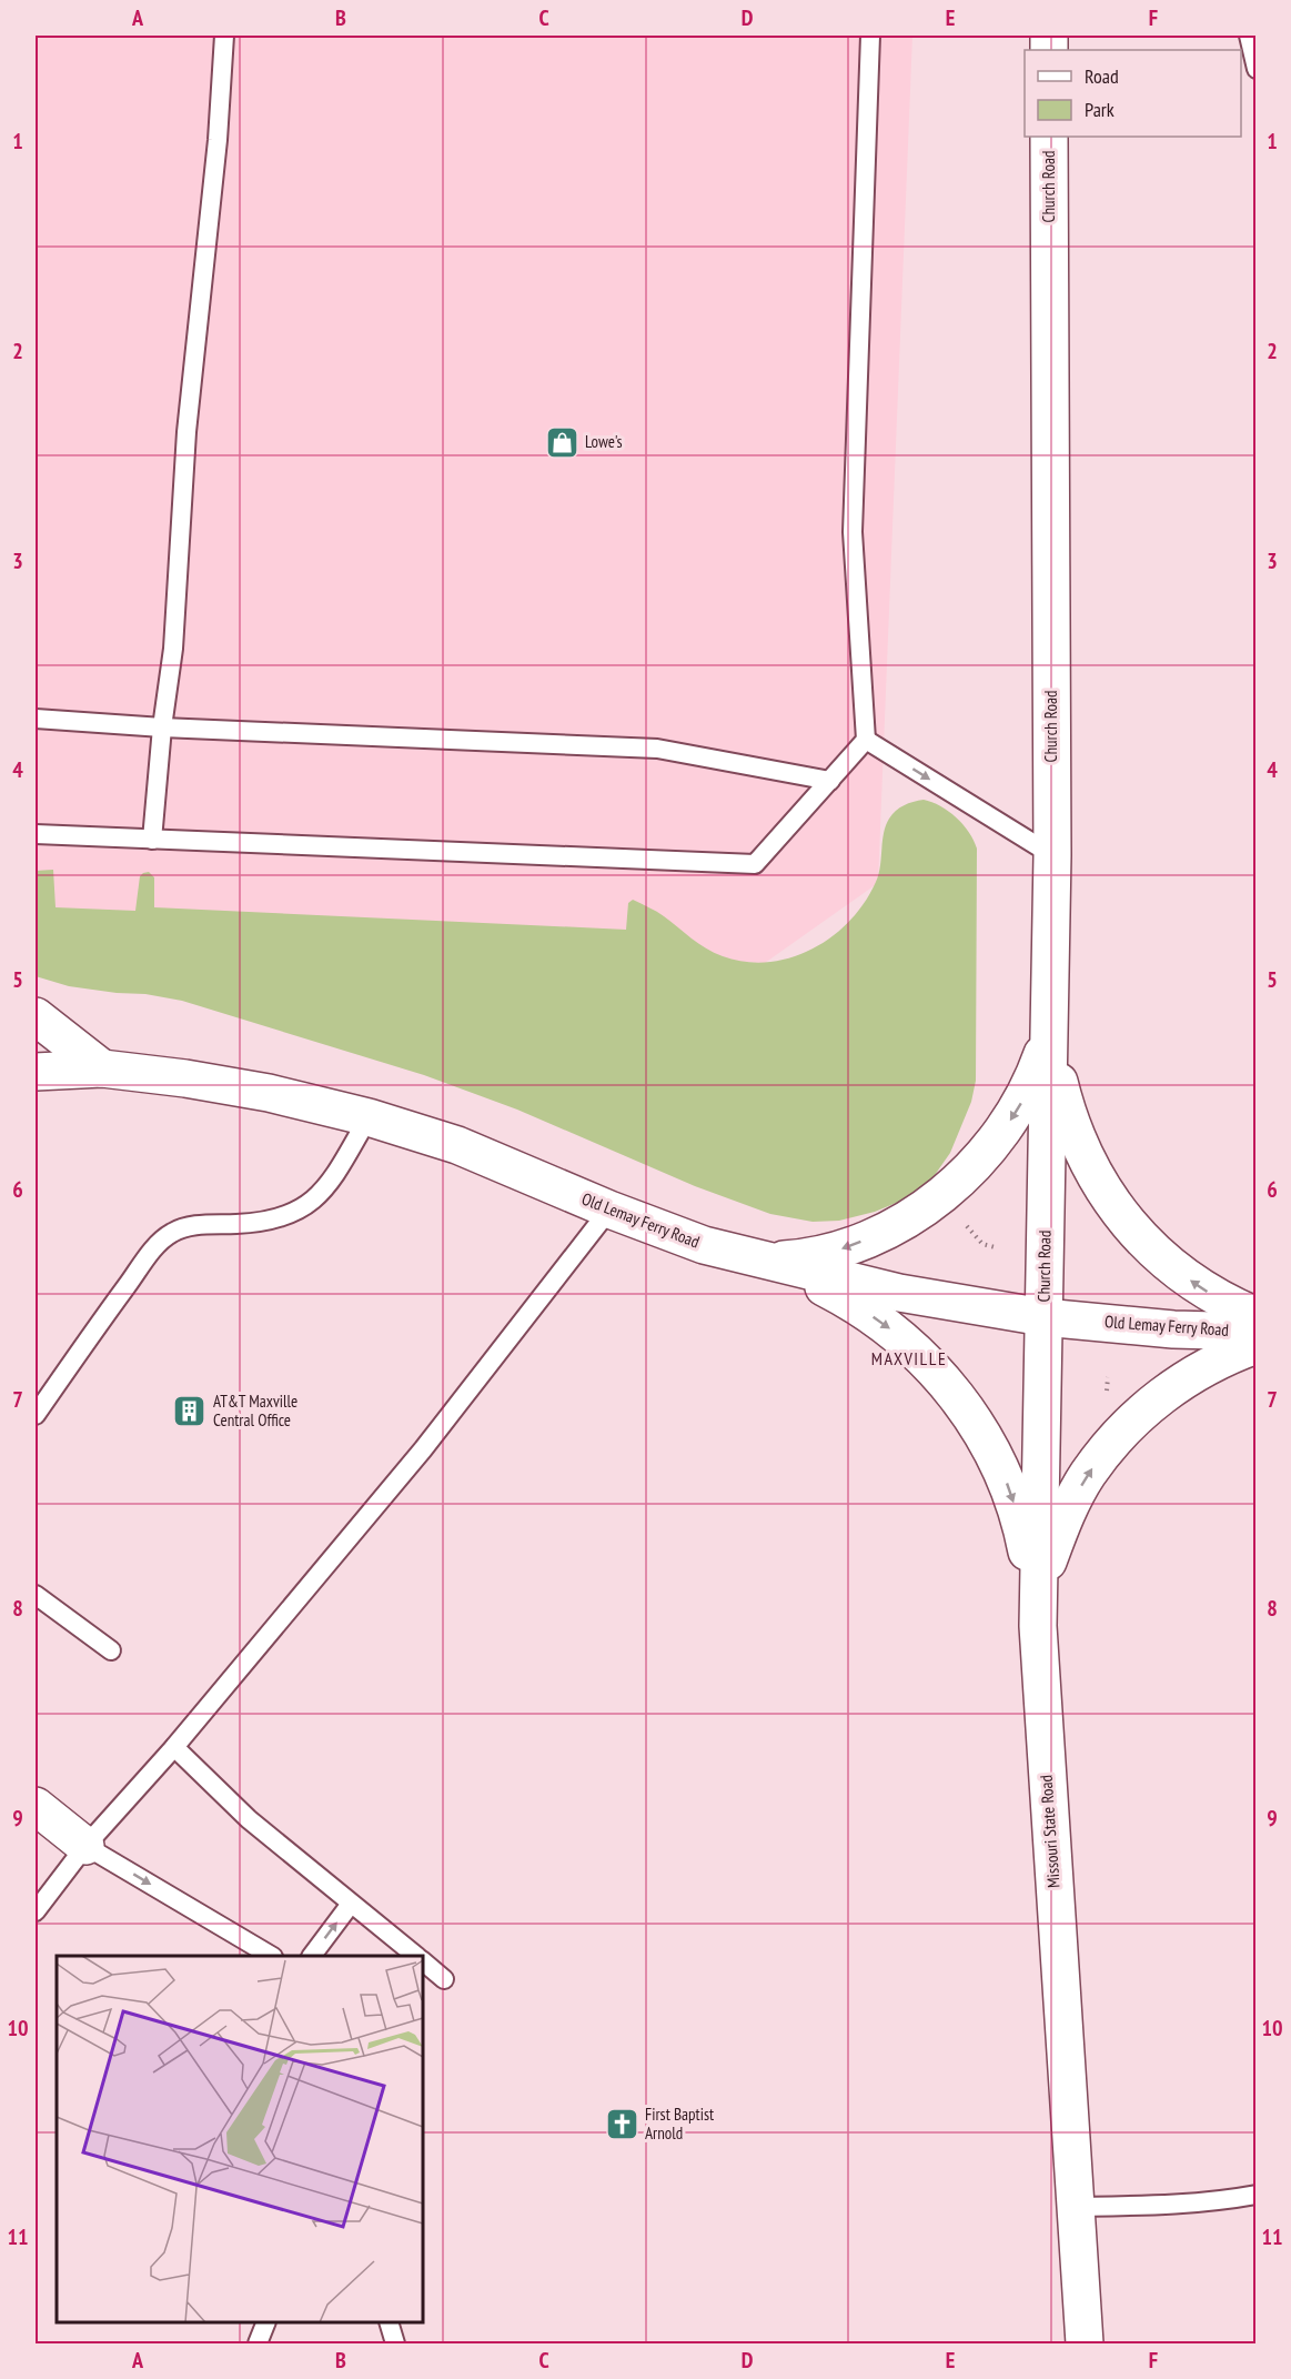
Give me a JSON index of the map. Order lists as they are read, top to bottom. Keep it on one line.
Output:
{"streets":{"main road":["Church Road","Old Lemay Ferry Road","Missouri State Road"]},"crossings":[["Church Road","Old Lemay Ferry Road"],["Church Road","Missouri State Road"],["Old Lemay Ferry Road","Missouri State Road"]],"districts":["MAXVILLE"],"places":{"shop":["Lowe's"],"building":["AT&T Maxville Central Office"],"church":["First Baptist Arnold"]},"legend":["Road","Park"],"grid":{"columns":["A","B","C","D","E","F"],"rows":["1","2","3","4","5","6","7","8","9","10","11"]}}
